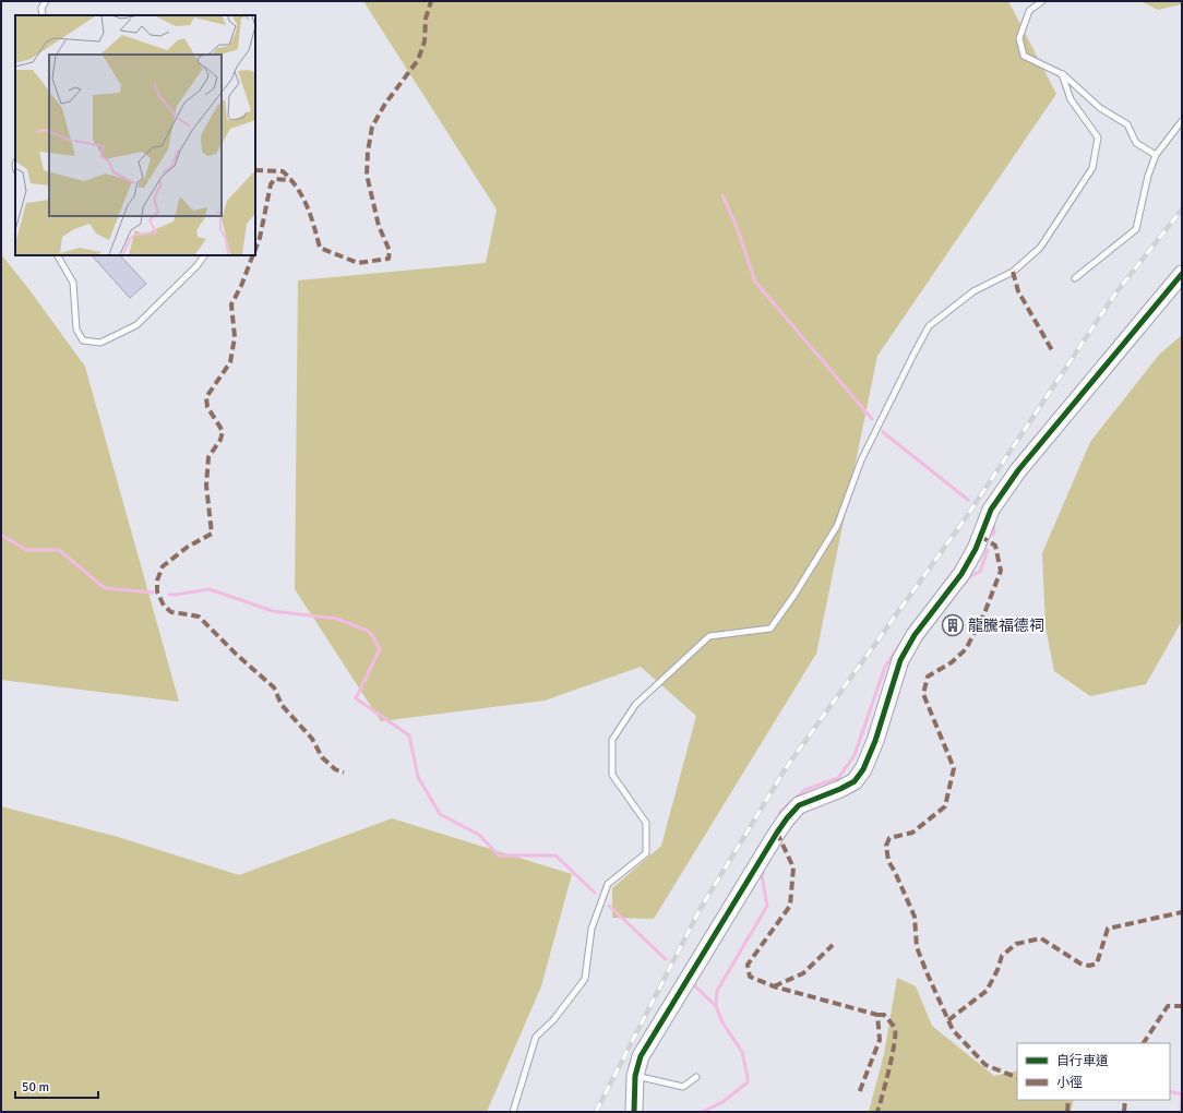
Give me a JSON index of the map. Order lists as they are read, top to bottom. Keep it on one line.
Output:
{"places":{"building":["龍騰福德祠"]},"legend":["自行車道","小徑"],"scale_bar":"50 m"}
